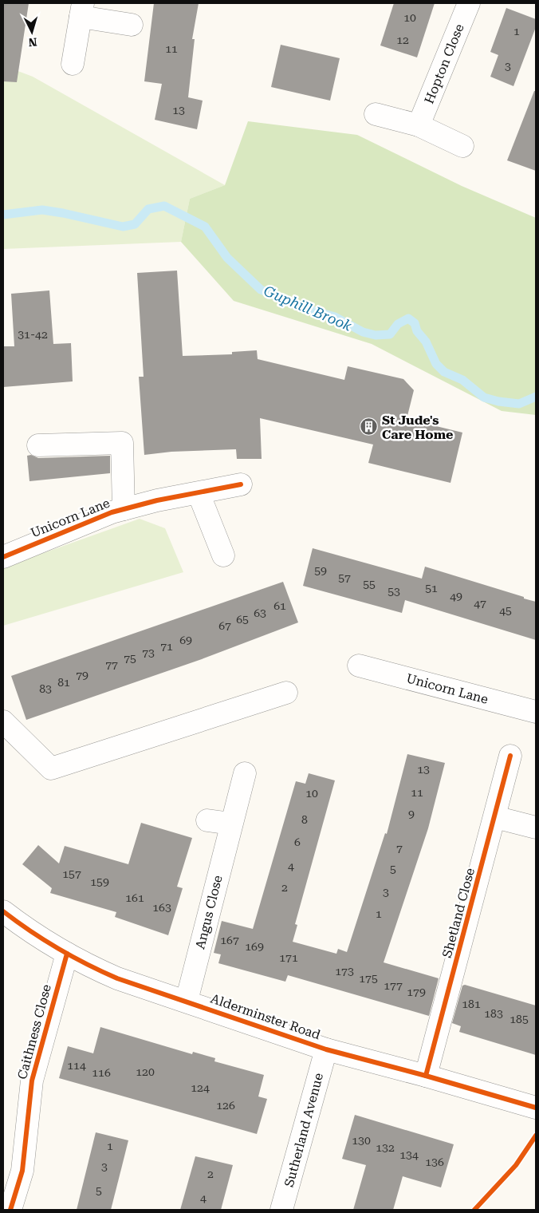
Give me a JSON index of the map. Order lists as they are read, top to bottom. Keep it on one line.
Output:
{"streets":{"street":["Hopton Close","Unicorn Lane","Angus Close","Shetland Close","Alderminster Road","Caithness Close","Sutherland Avenue"]},"crossings":[["Angus Close","Alderminster Road"],["Shetland Close","Alderminster Road"],["Alderminster Road","Caithness Close"],["Alderminster Road","Sutherland Avenue"]],"water":["Guphill Brook"],"places":{"building":["St Jude's Care Home"]},"house_numbers":["10","1","12","11","3","13","31-42","59","57","55","51","53","49","47","61","45","63","65","67","69","71","73","75","77","79","81","83","13","11","10","9","8","6","7","4","5","157","159","2","3","161","163","1","167","169","171","173","175","177","179","181","183","185","114","120","116","124","126","130","1","132","134","136","3","2","5","4"],"north":"bottom"}
